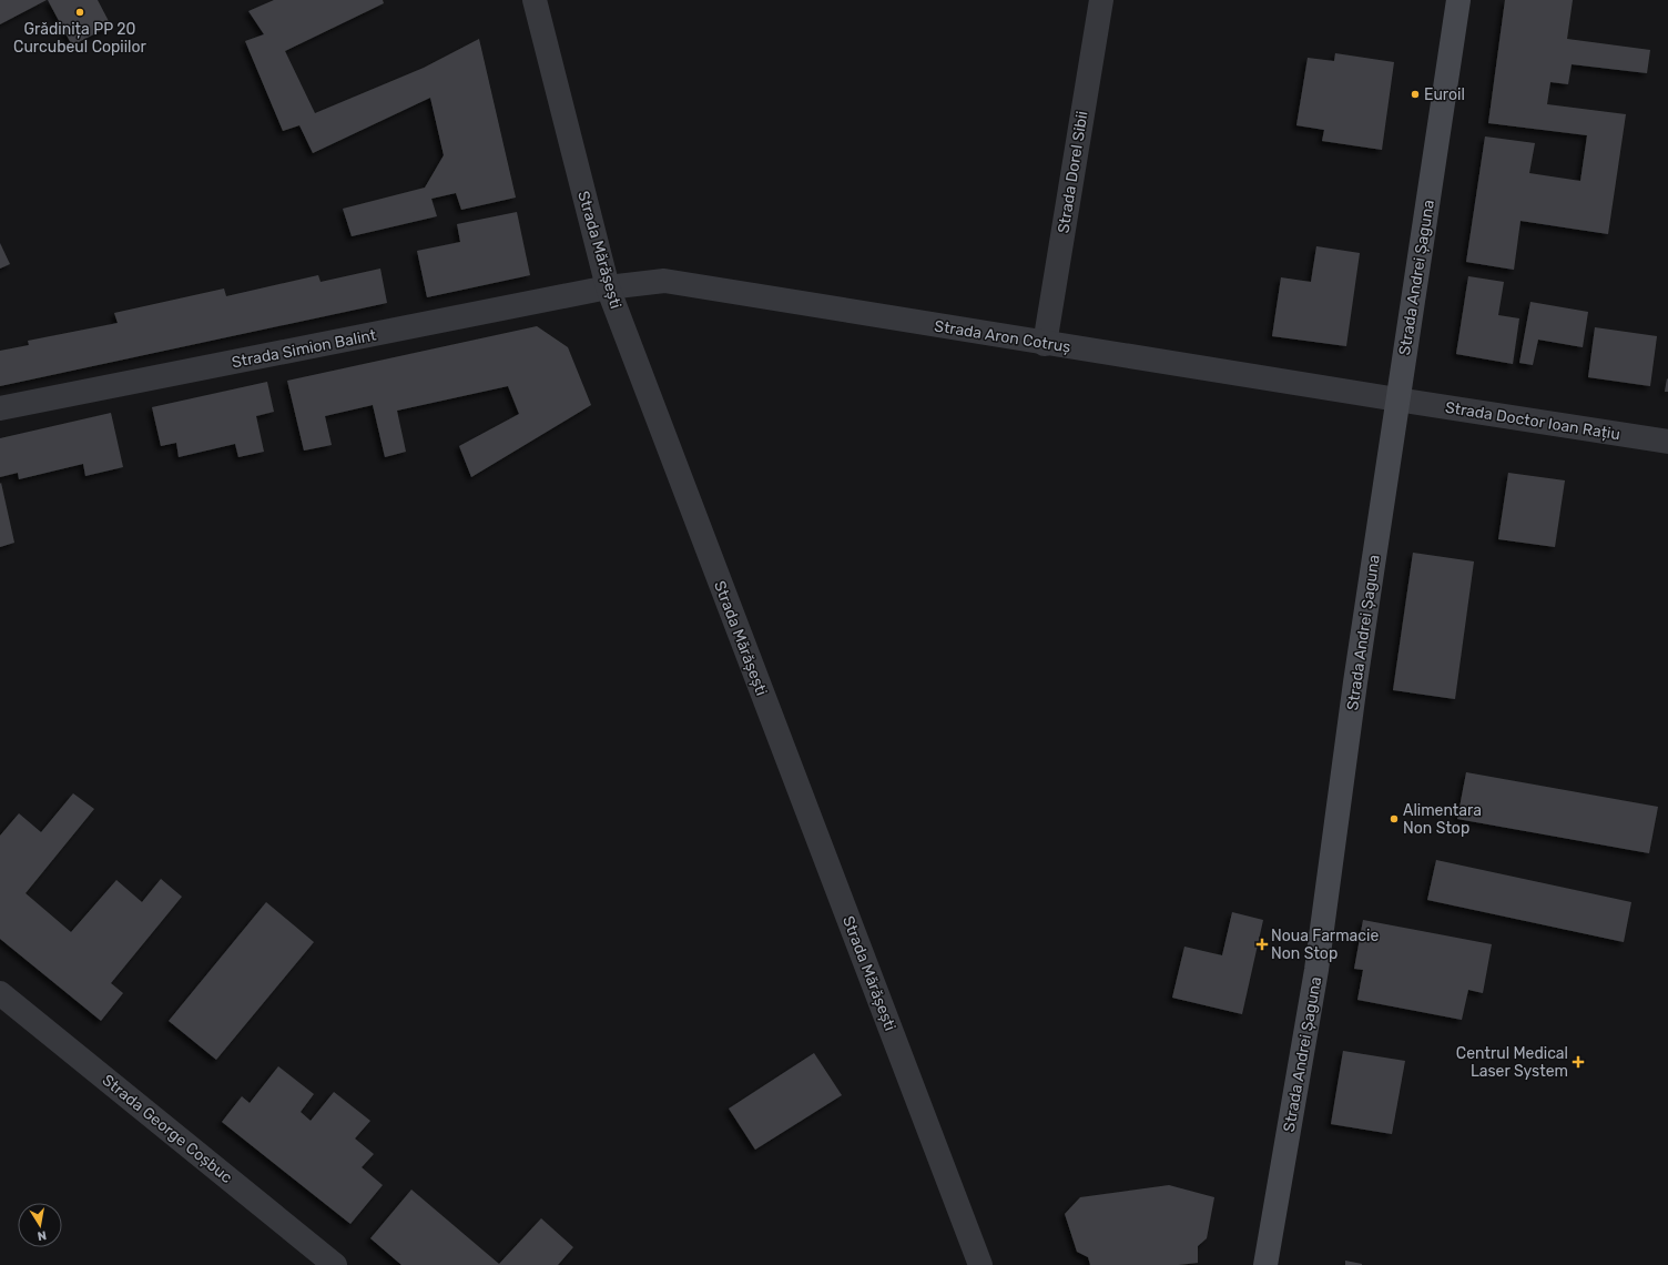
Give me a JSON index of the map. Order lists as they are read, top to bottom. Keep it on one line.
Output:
{"streets":{"main road":["Strada Andrei Șaguna"],"street":["Strada Dorel Sibii","Strada Mărășești","Strada Aron Cotruș","Strada Simion Balint","Strada Doctor Ioan Rațiu","Strada George Coșbuc"]},"crossings":[["Strada Dorel Sibii","Strada Aron Cotruș"],["Strada Mărășești","Strada Aron Cotruș"],["Strada Mărășești","Strada Simion Balint"],["Strada Andrei Șaguna","Strada Aron Cotruș"],["Strada Andrei Șaguna","Strada Doctor Ioan Rațiu"],["Strada Aron Cotruș","Strada Simion Balint"],["Strada Aron Cotruș","Strada Doctor Ioan Rațiu"]],"places":{"other":["Grădinița PP 20 Curcubeul Copiilor","Euroil","Alimentara Non Stop"],"health":["Noua Farmacie Non Stop","Centrul Medical Laser System"]},"north":"bottom"}
